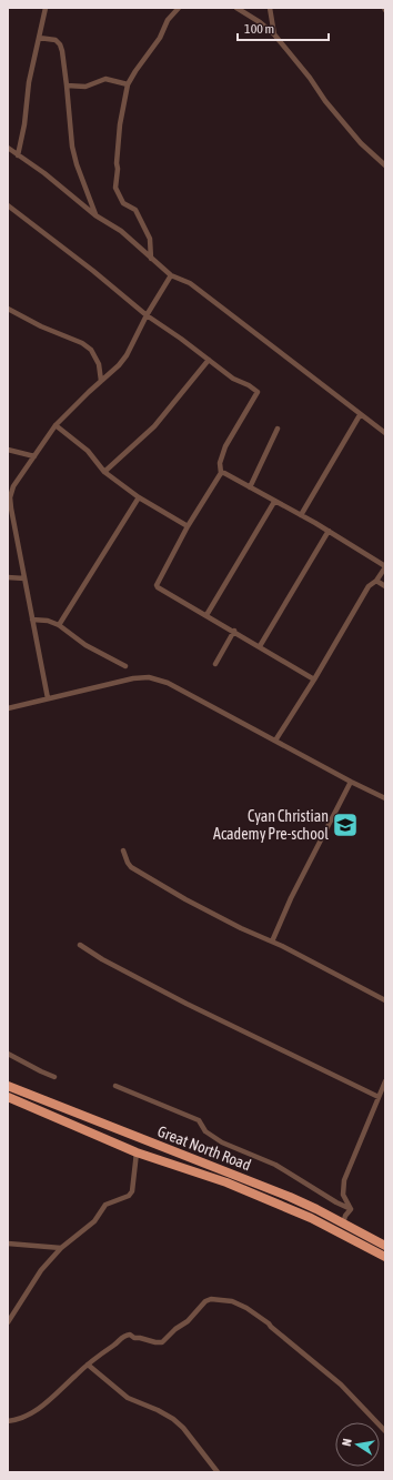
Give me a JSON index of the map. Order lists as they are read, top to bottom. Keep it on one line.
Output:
{"streets":{"highway":["Great North Road"]},"places":{"school or university":["Cyan Christian Academy Pre-school"]},"scale_bar":"100 m","north":"left"}
